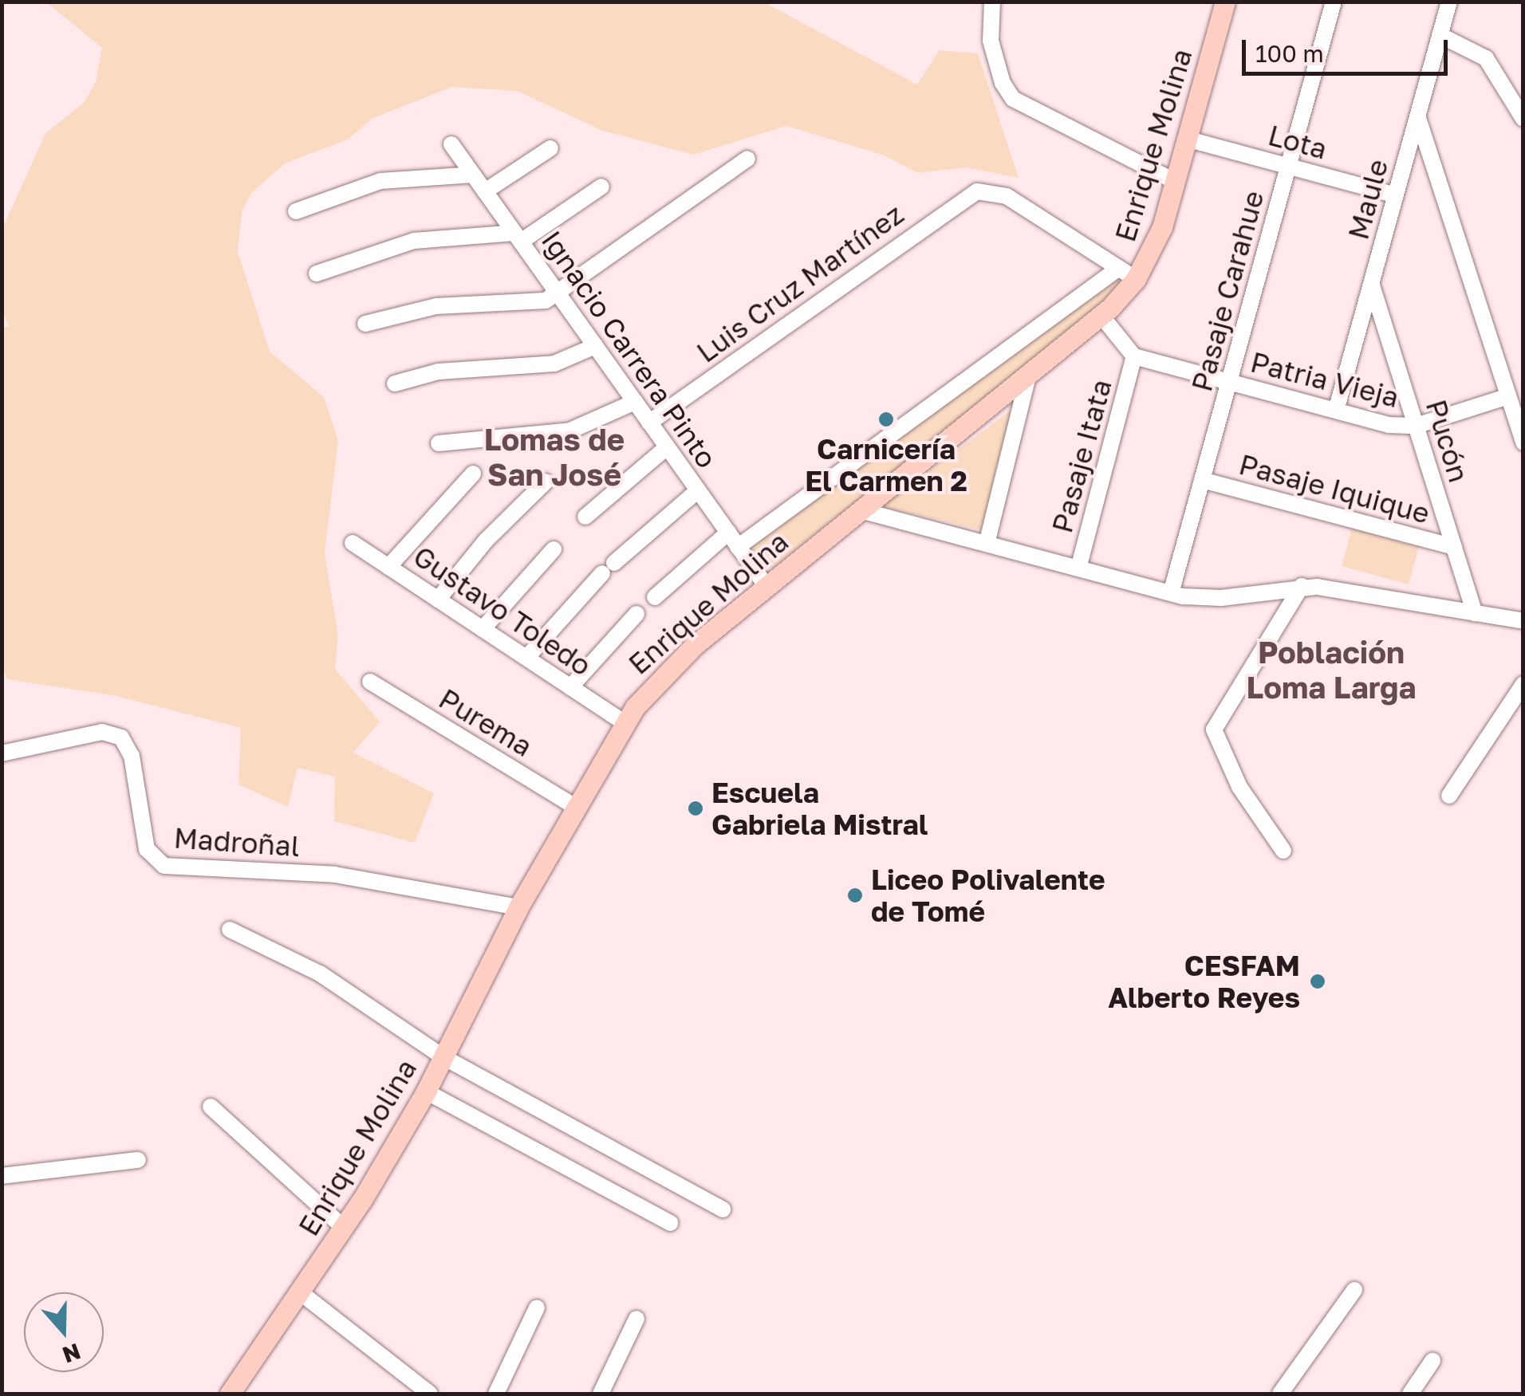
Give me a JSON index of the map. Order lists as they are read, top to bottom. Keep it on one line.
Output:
{"streets":{"main road":["Enrique Molina"],"street":["Lota","Maule","Luis Cruz Martínez","Pasaje Carahue","Ignacio Carrera Pinto","Patria Vieja","Pucón","Pasaje Itata","Pasaje Iquique","Gustavo Toledo","Purema","Madroñal"]},"crossings":[["Lota","Enrique Molina"],["Lota","Maule"],["Lota","Pasaje Carahue"],["Enrique Molina","Luis Cruz Martínez"],["Enrique Molina","Ignacio Carrera Pinto"],["Enrique Molina","Gustavo Toledo"],["Enrique Molina","Purema"],["Enrique Molina","Madroñal"],["Maule","Patria Vieja"],["Maule","Pucón"],["Luis Cruz Martínez","Ignacio Carrera Pinto"],["Pasaje Carahue","Patria Vieja"],["Pasaje Carahue","Pasaje Iquique"],["Patria Vieja","Pucón"],["Patria Vieja","Pasaje Itata"],["Pucón","Pasaje Iquique"]],"districts":["Lomas de San José","Población Loma Larga"],"places":["Carnicería El Carmen 2","Escuela Gabriela Mistral","Liceo Polivalente de Tomé","CESFAM Alberto Reyes"],"scale_bar":"100 m","north":"bottom"}
